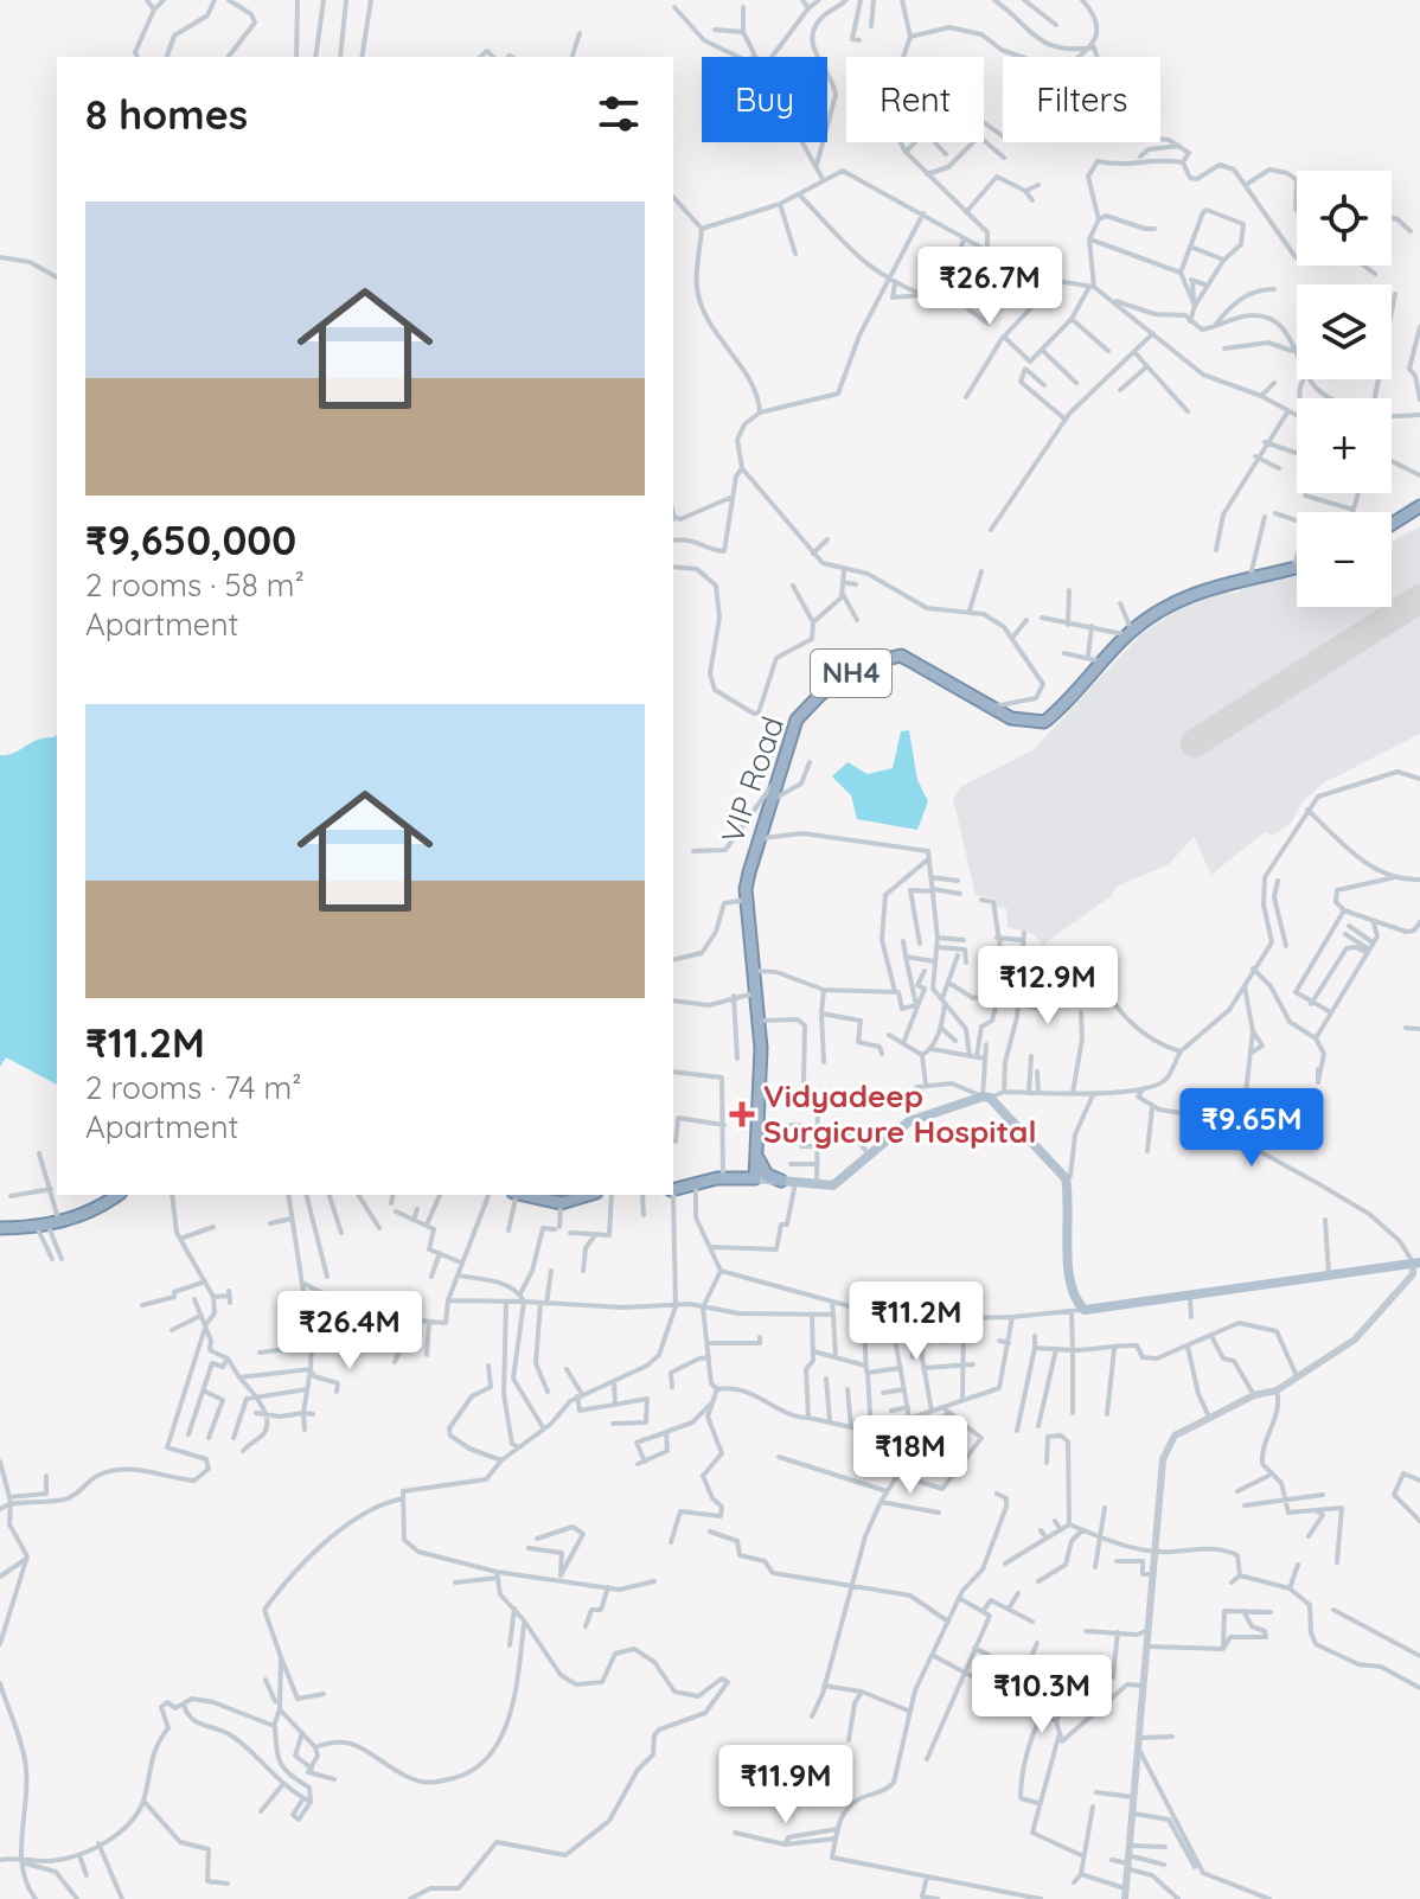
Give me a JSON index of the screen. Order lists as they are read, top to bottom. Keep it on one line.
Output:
{"streets":{"highway":["NH4","VIP Road"]},"places":{"health":["Vidyadeep Surgicure Hospital"]},"page":{"chip":["Buy","Rent","Filters"],"heading":"8 homes","map_buttons":["+","−"],"list":[{"name":"₹9,650,000","note":"2 rooms · 58 m² · Apartment"},{"name":"₹11.2M","note":"2 rooms · 74 m² · Apartment"}],"price":["₹26.7M","₹12.9M","₹9.65M","₹11.2M","₹26.4M","₹18M","₹10.3M","₹11.9M"]}}
